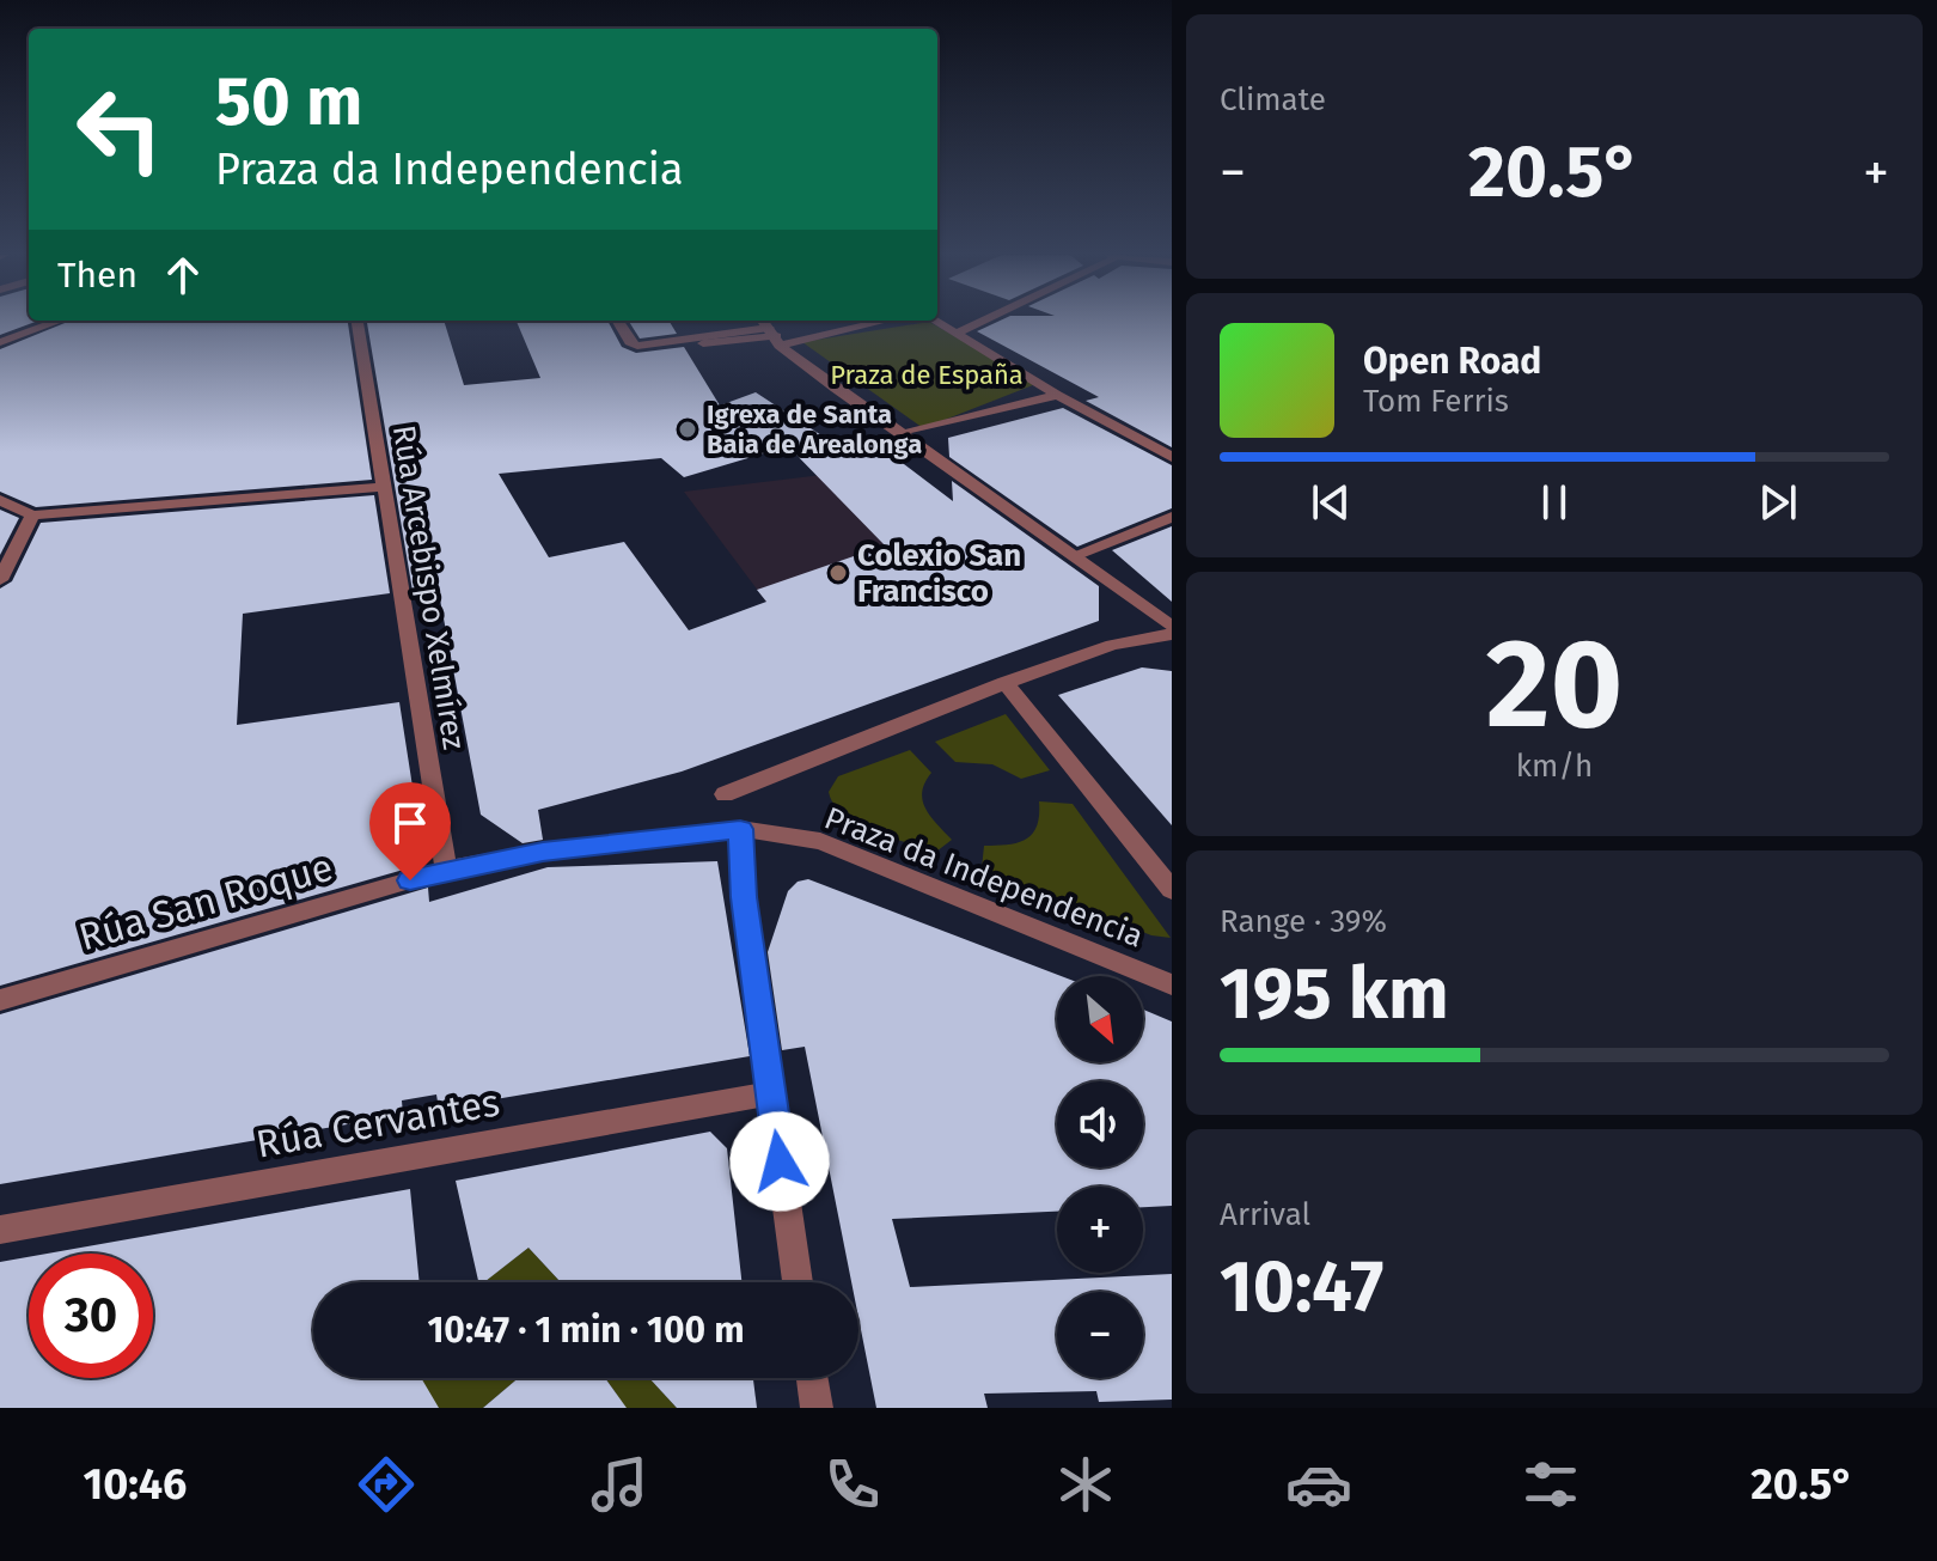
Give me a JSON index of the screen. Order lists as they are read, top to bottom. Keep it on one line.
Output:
{"streets":{"street":["Rúa Arcebispo Xelmírez","Praza da Independencia","Rúa San Roque","Rúa Cervantes"]},"crossings":[["Rúa Arcebispo Xelmírez","Rúa San Roque"],["Praza da Independencia","Rúa San Roque"]],"parks":["Praza de España"],"places":["Igrexa de Santa Baia de Arealonga","Colexio San Francisco"],"north":"bottom right","page":{"tile":["Climate",["20","km/h"],["Range · 39%","195 km"],["Arrival","10:47"]],"turn":["50 m","Praza da Independencia"],"heat":["−","20.5°","+"],"then":"Then","song":["Open Road","Tom Ferris"],"map_buttons":["+","−"],"limit":"30","trip":"10:47 · 1 min · 100 m","tabs":["10:46","20.5°"]}}
